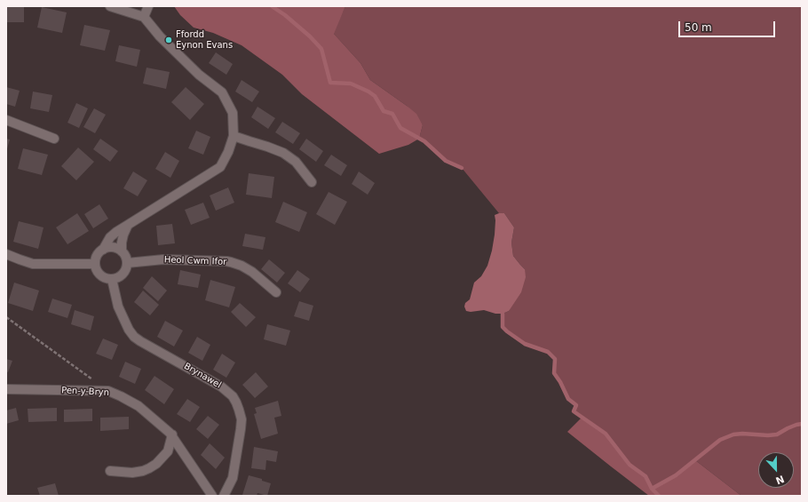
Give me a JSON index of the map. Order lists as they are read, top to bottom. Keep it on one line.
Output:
{"streets":{"street":["Heol Cwm Ifor","Brynawel","Pen-y-Bryn"]},"crossings":[["Heol Cwm Ifor","Brynawel"]],"places":["Ffordd Eynon Evans"],"scale_bar":"50 m","north":"bottom"}
